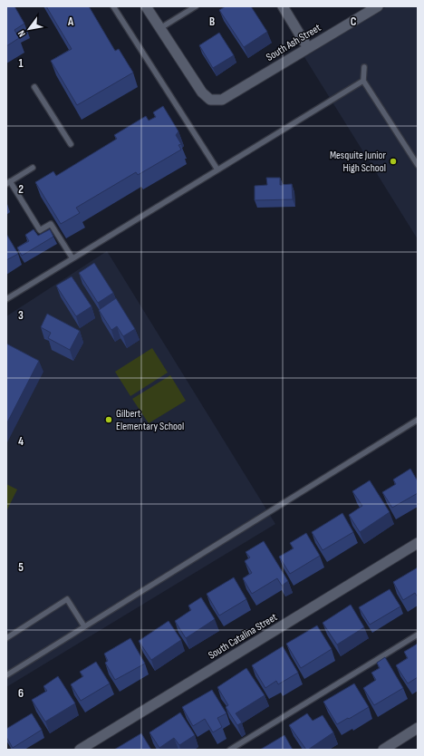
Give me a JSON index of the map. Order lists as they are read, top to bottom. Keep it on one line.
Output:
{"streets":{"street":["South Ash Street","South Catalina Street"]},"places":["Mesquite Junior High School","Gilbert Elementary School"],"north":"bottom left","grid":{"columns":["A","B","C"],"rows":["1","2","3","4","5","6"]}}
